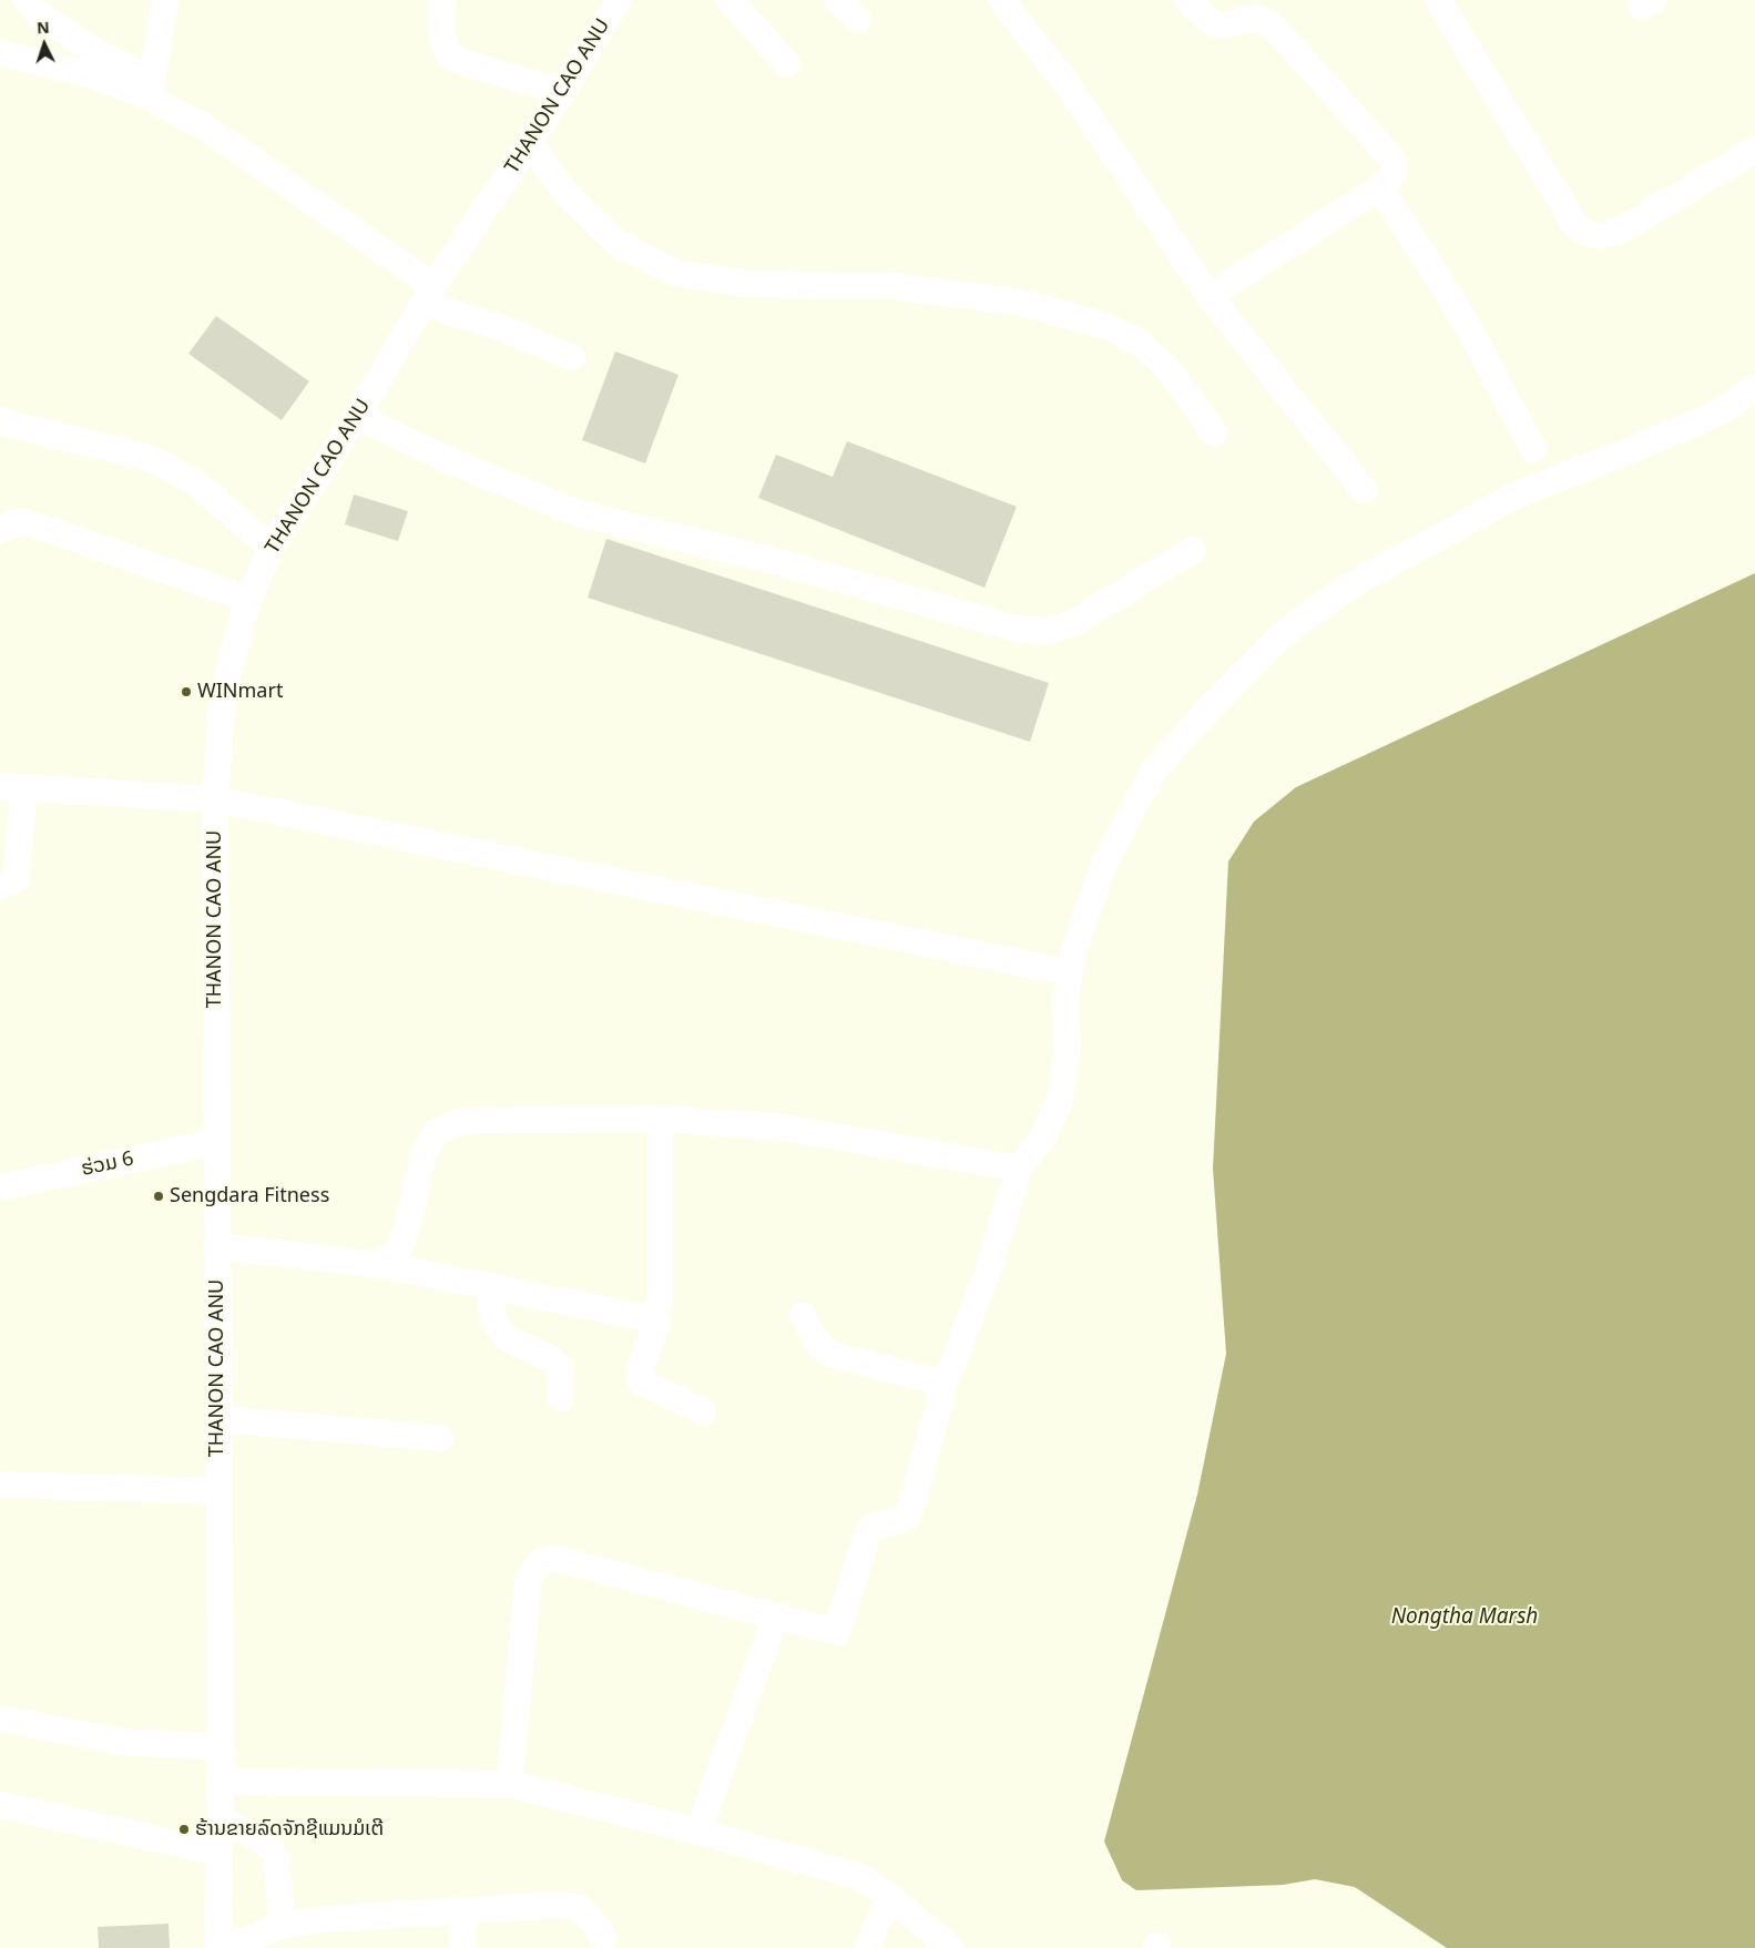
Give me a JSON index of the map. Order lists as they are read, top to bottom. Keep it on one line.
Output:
{"streets":{"street":["THANON CAO ANU","ຮ່ວມ 6"]},"crossings":[["THANON CAO ANU","ຮ່ວມ 6"]],"water":["Nongtha Marsh"],"places":["WINmart","Sengdara Fitness","ຮ້ານຂາຍລົດຈັກຊີແມນມໍເຕີ"],"north":"top"}
